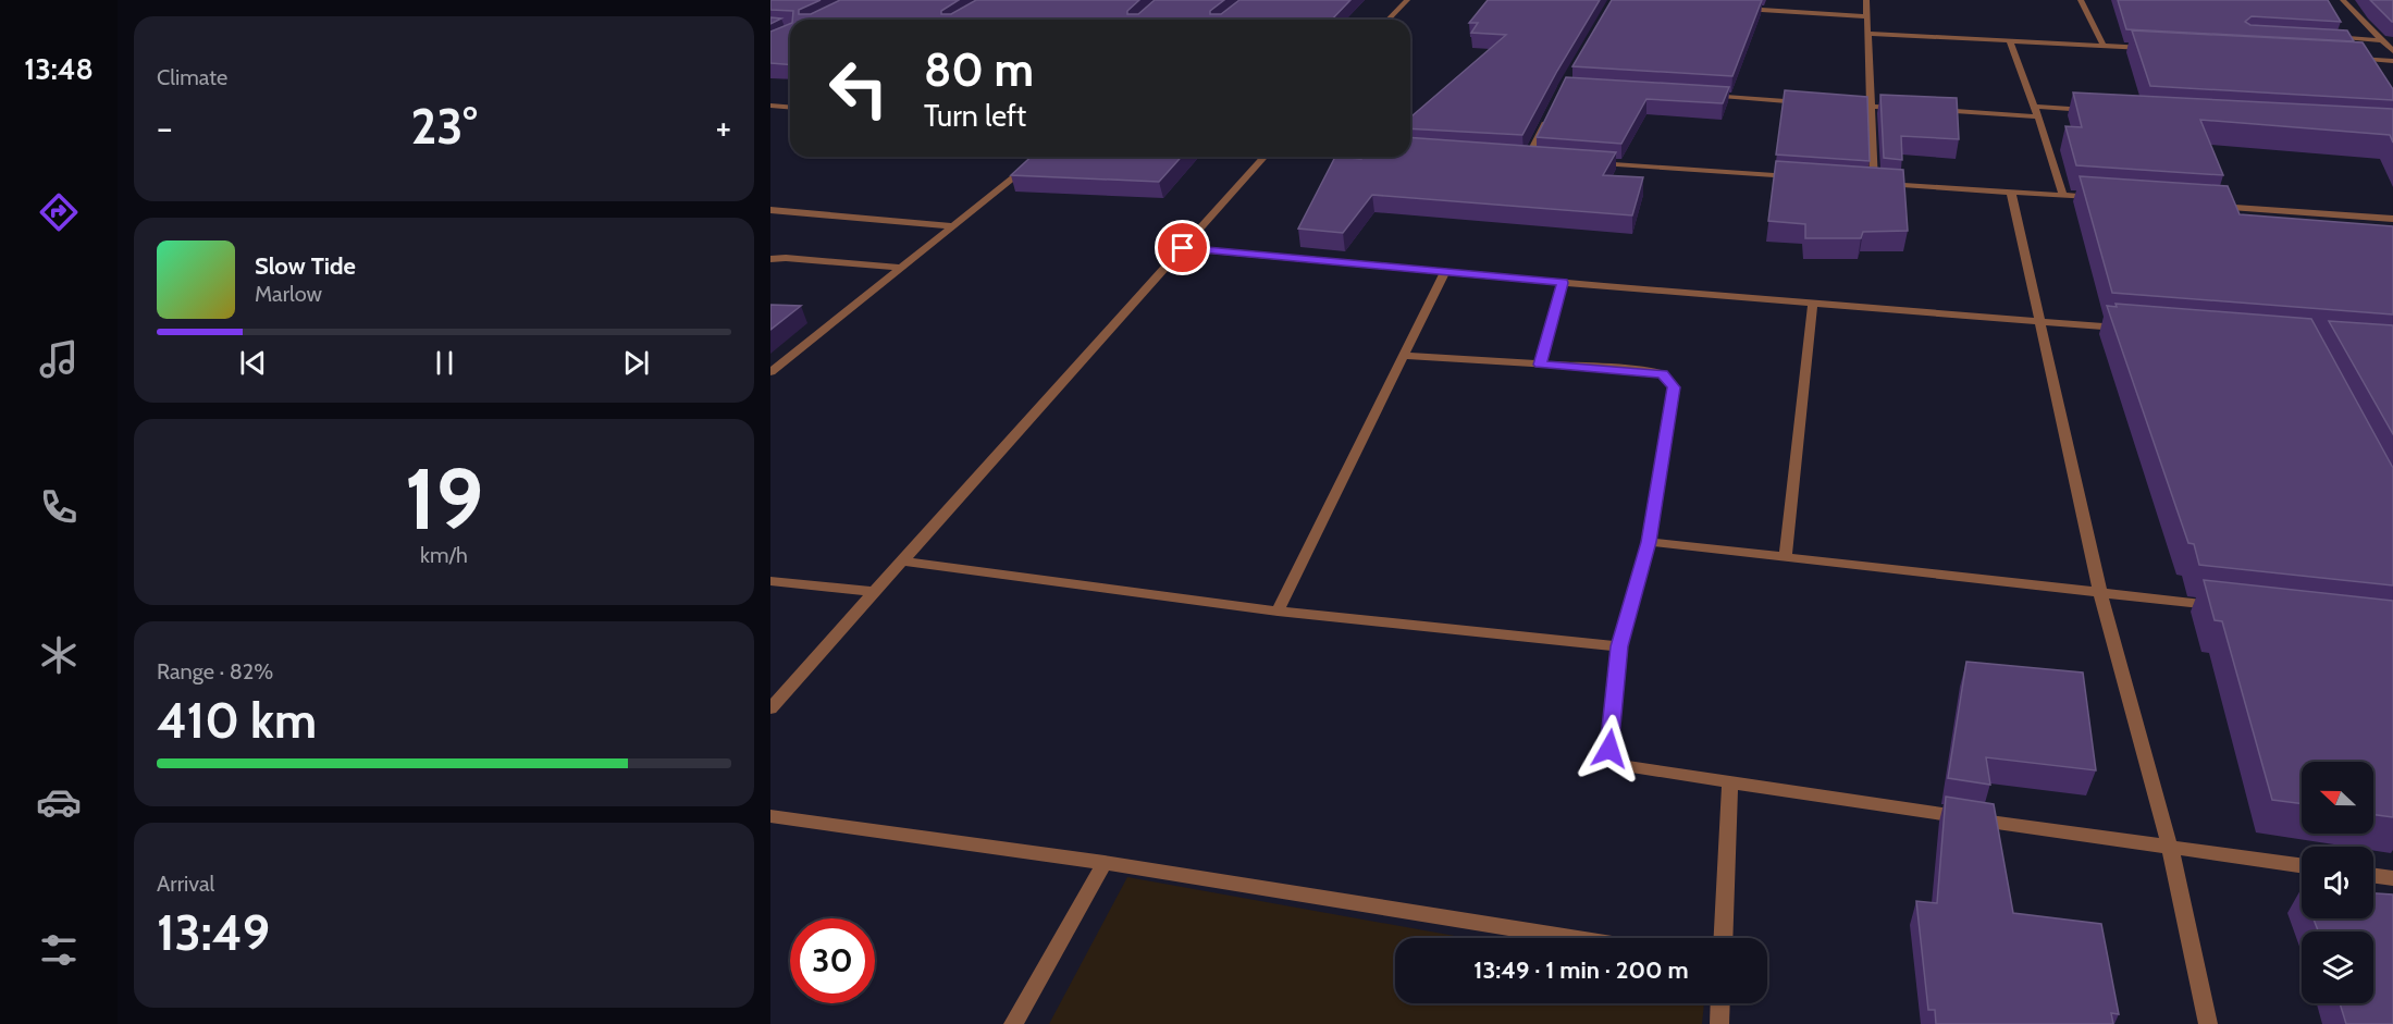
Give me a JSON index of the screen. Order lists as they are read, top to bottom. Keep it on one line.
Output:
{"north":"left","page":{"tabs":"13:48","tile":["Climate",["19","km/h"],["Range · 82%","410 km"],["Arrival","13:49"]],"turn":["80 m","Turn left"],"heat":["−","23°","+"],"song":["Slow Tide","Marlow"],"limit":"30","trip":"13:49 · 1 min · 200 m"}}
